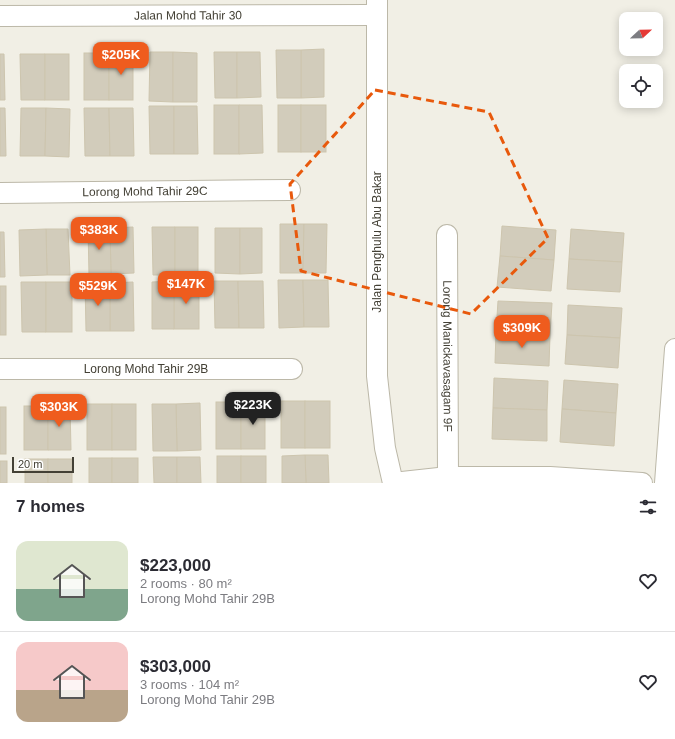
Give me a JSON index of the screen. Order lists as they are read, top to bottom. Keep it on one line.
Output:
{"streets":{"street":["Jalan Mohd Tahir 30","Lorong Mohd Tahir 29C","Jalan Penghulu Abu Bakar","Lorong Manickavasagam 9F","Lorong Mohd Tahir 29B"]},"crossings":[["Jalan Mohd Tahir 30","Jalan Penghulu Abu Bakar"]],"scale_bar":"20 m","north":"right","page":{"price":["$205K","$383K","$147K","$529K","$309K","$223K","$303K"],"scale":"20 m","heading":"7 homes","list":[{"name":"$223,000","note":"2 rooms · 80 m² · Lorong Mohd Tahir 29B"},{"name":"$303,000","note":"3 rooms · 104 m² · Lorong Mohd Tahir 29B"}]}}
